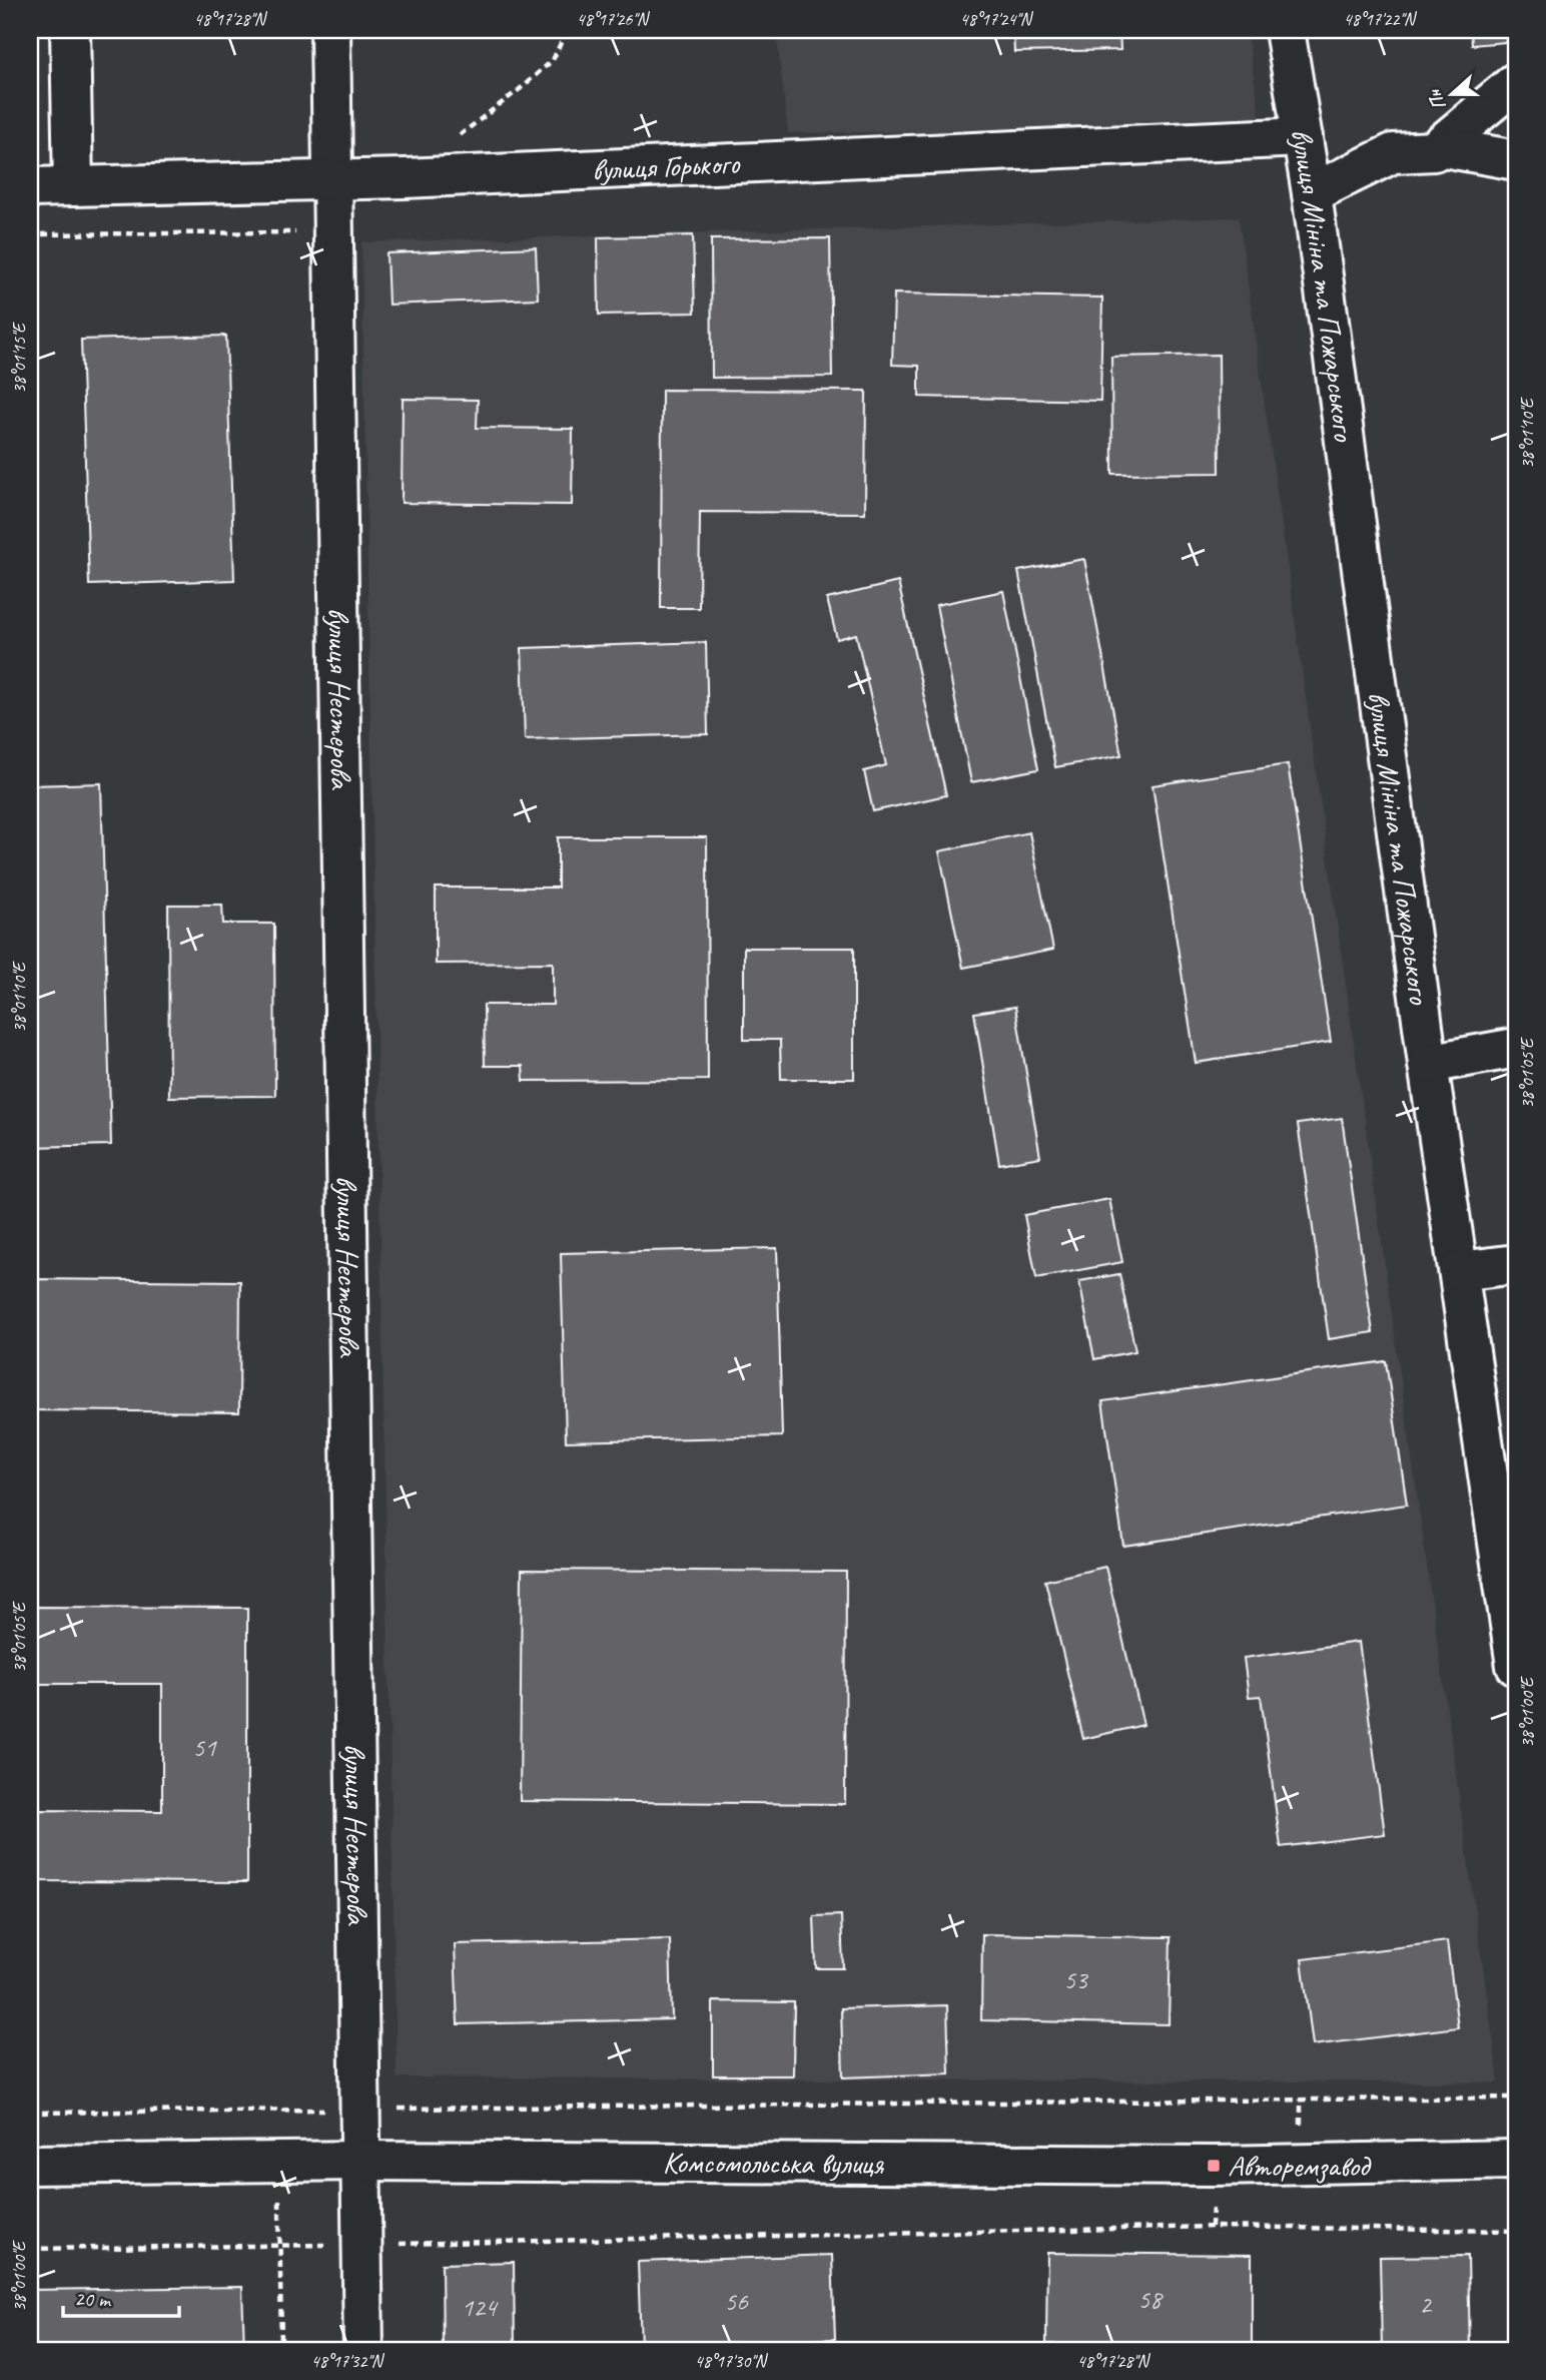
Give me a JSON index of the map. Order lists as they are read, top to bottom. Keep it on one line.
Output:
{"streets":{"street":["вулиця Горького","вулиця Мініна та Пожарського","вулиця Нестерова","Комсомольська вулиця"]},"crossings":[["вулиця Горького","вулиця Мініна та Пожарського"],["вулиця Горького","вулиця Нестерова"],["вулиця Нестерова","Комсомольська вулиця"]],"places":{"transit":["Авторемзавод"]},"house_numbers":["51","53","58","56","2","124"],"scale_bar":"20 m","north":"left","coordinates":["48°17'28\"N","48°17'26\"N","48°17'24\"N","48°17'22\"N","38°01'15\"E","38°01'10\"E","38°01'05\"E","38°01'00\"E","48°17'32\"N","48°17'30\"N"]}
